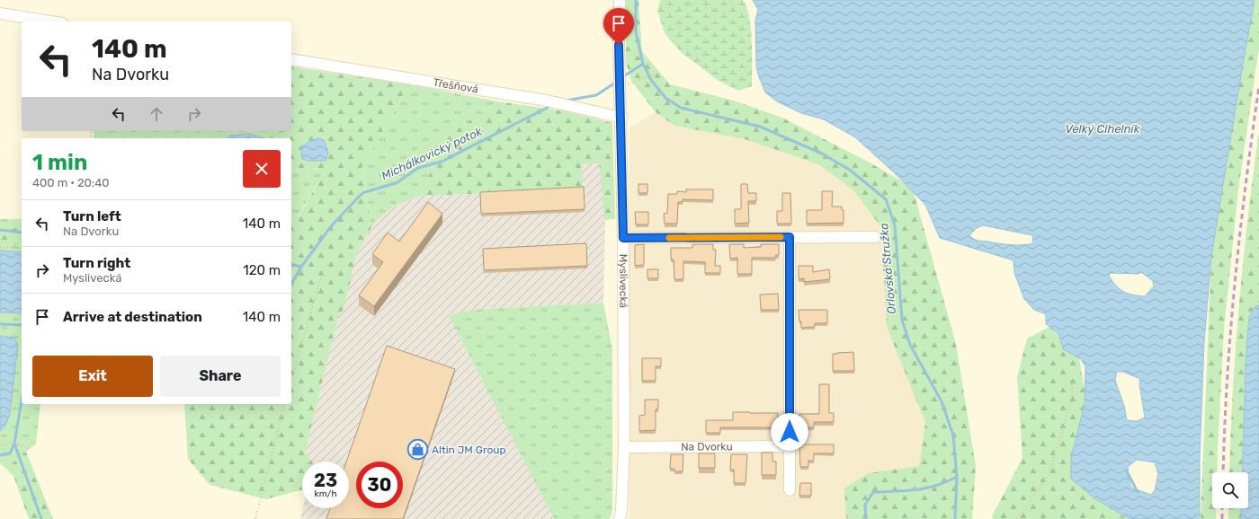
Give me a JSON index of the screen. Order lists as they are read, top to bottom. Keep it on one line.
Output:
{"streets":{"street":["Třešňová","Myslivecká","Na Dvorku"]},"crossings":[["Třešňová","Myslivecká"],["Myslivecká","Na Dvorku"]],"water":["Velký Cihelník","Michálkovický potok","Orlovská Stružka"],"places":{"shop":["Altin JM Group"]},"page":{"turn":["140 m","Na Dvorku"],"heading":["1 min","400 m · 20:40"],"list":[{"name":"Turn left","note":"Na Dvorku","value":"140 m"},{"name":"Turn right","note":"Myslivecká","value":"120 m"},{"name":"Arrive at destination","value":"140 m"}],"buttons":["Exit","Share"],"speed":"23 km/h","limit":"30"}}
